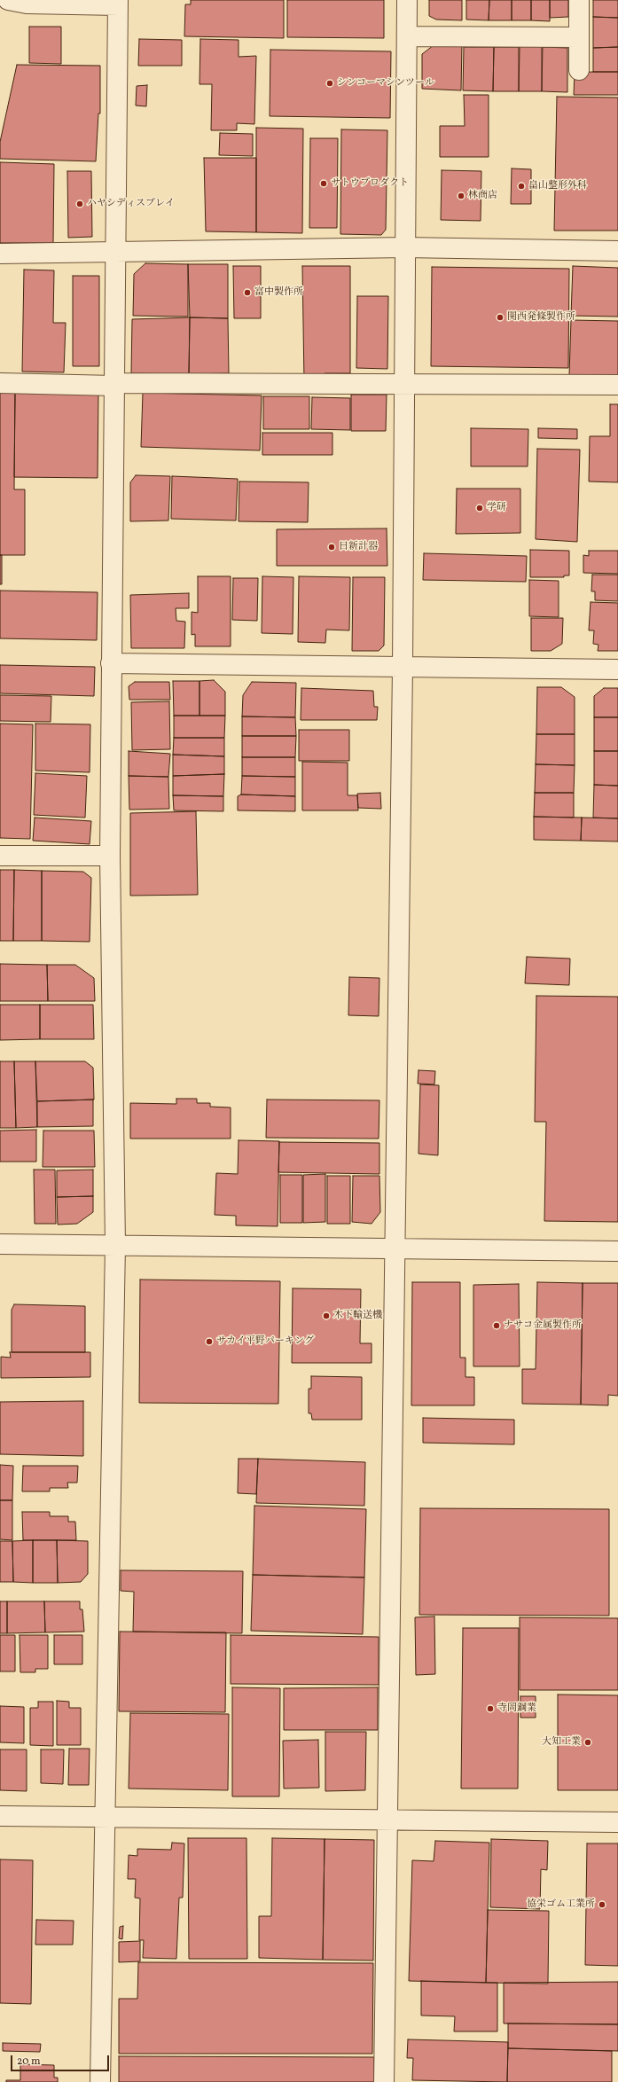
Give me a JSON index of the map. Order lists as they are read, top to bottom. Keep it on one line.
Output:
{"places":["シンコーマシンツール","サトウプロダクト","畠山整形外科","林商店","ハヤシディスプレイ","富中製作所","関西発條製作所","学研","日新計器","木下輸送機","ナサコ金属製作所","サカイ平野パーキング","寺岡鋼業","大知工業","協栄ゴム工業所"],"scale_bar":"20 m"}
